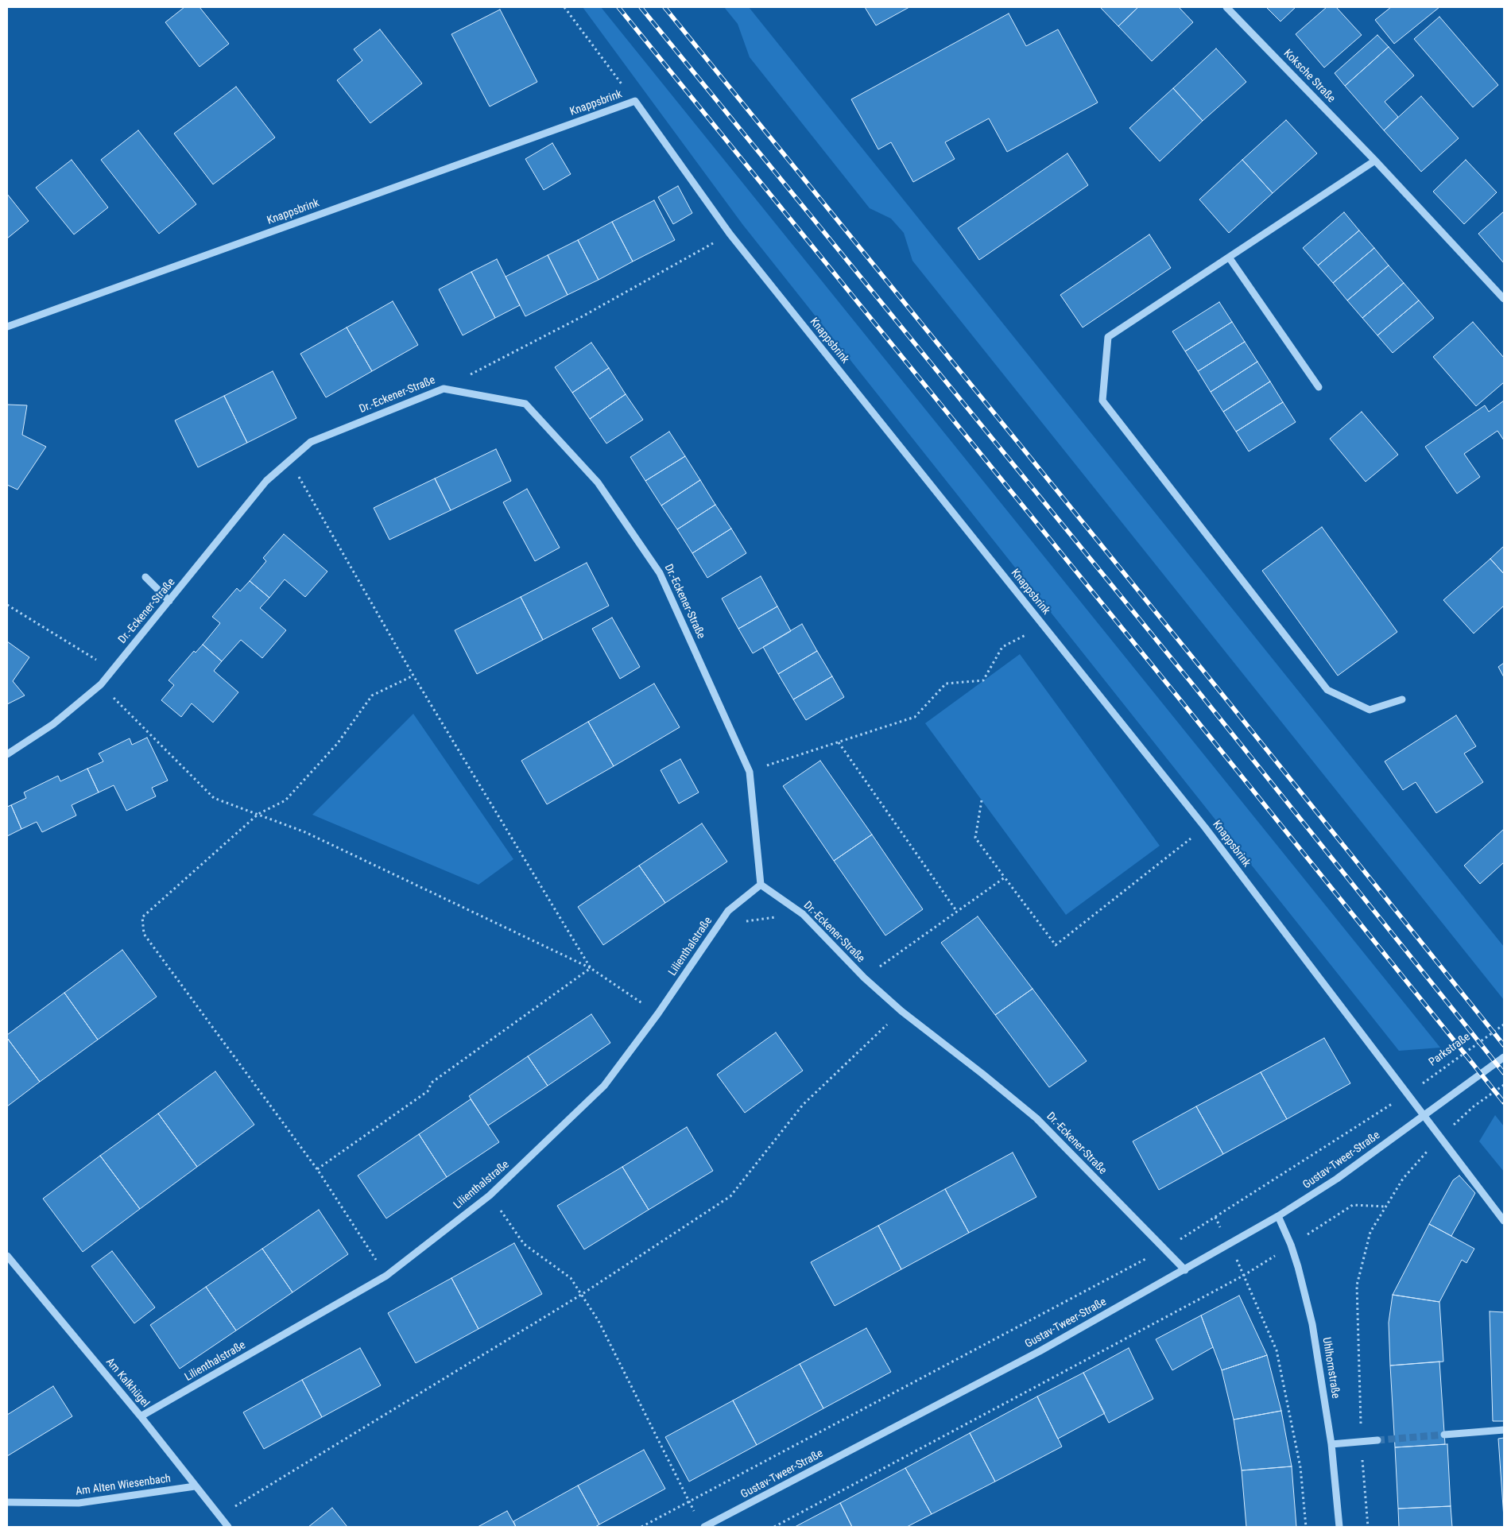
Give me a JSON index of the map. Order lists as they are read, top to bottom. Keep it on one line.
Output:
{"streets":{"street":["Koksche Straße","Knappsbrink","Dr.-Eckener-Straße","Lilienthalstraße","Gustav-Tweer-Straße","Uhlhornstraße","Am Kalkhügel","Am Alten Wiesenbach"],"path":["Parkstraße"]},"crossings":[["Knappsbrink","Parkstraße"],["Knappsbrink","Gustav-Tweer-Straße"],["Dr.-Eckener-Straße","Lilienthalstraße"],["Dr.-Eckener-Straße","Parkstraße"],["Dr.-Eckener-Straße","Gustav-Tweer-Straße"],["Lilienthalstraße","Am Kalkhügel"],["Gustav-Tweer-Straße","Uhlhornstraße"],["Am Kalkhügel","Am Alten Wiesenbach"]]}
